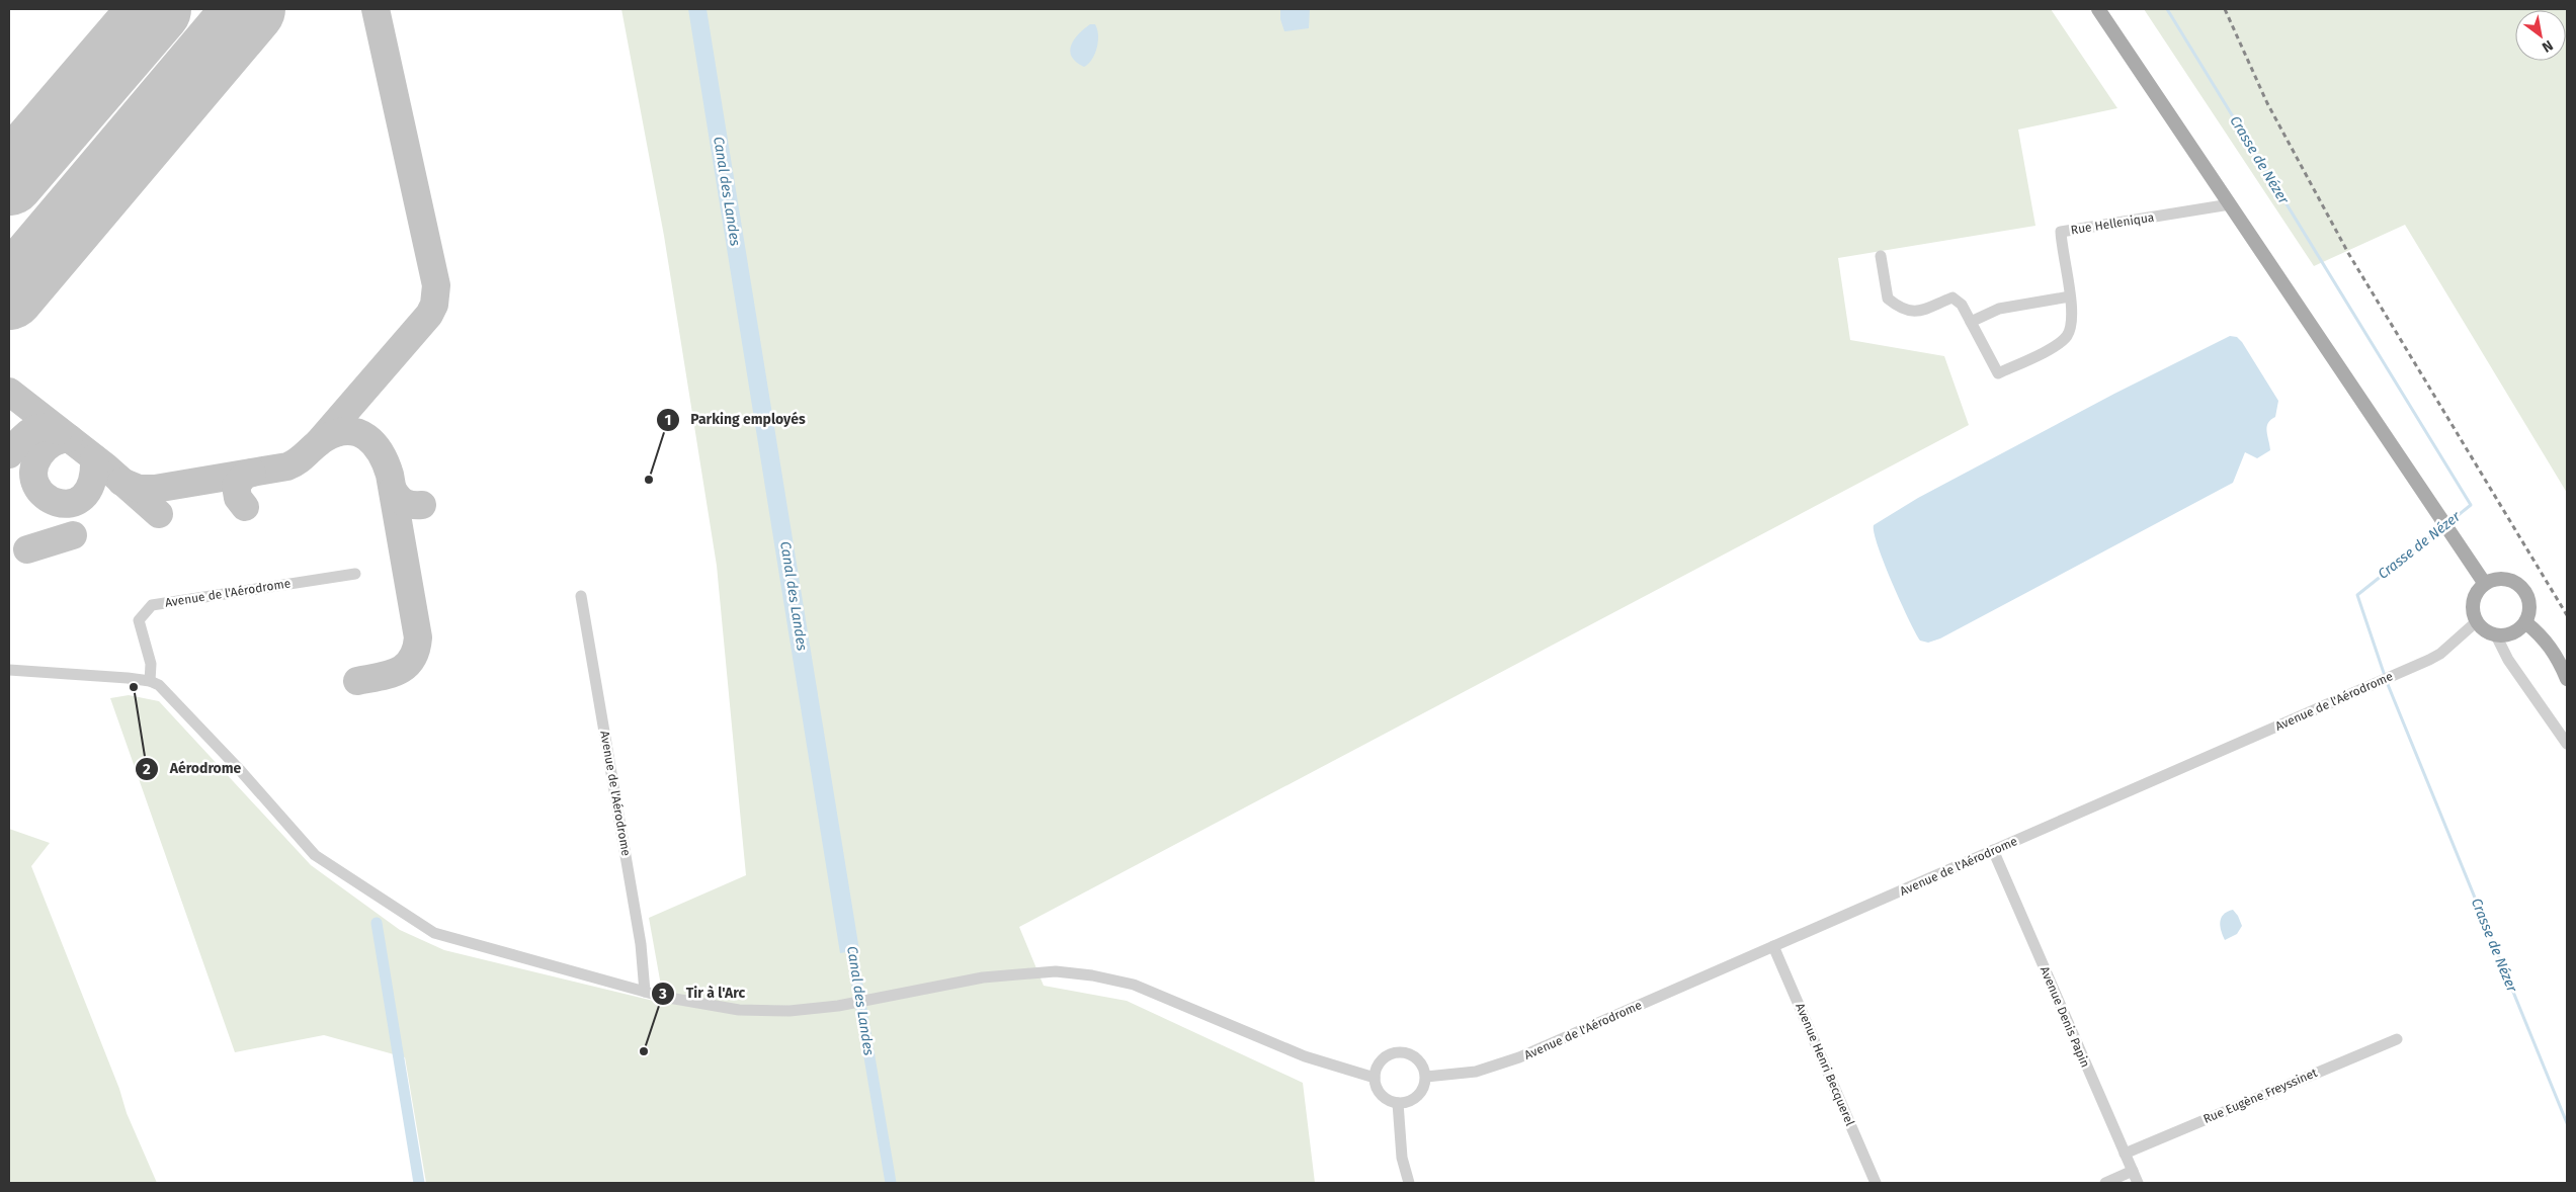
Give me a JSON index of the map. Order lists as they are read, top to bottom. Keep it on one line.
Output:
{"streets":{"street":["Rue Helleniqua","Avenue de l'Aérodrome","Avenue Denis Papin","Avenue Henri Becquerel","Rue Eugène Freyssinet"]},"crossings":[["Avenue de l'Aérodrome","Avenue Denis Papin"],["Avenue de l'Aérodrome","Avenue Henri Becquerel"],["Avenue Denis Papin","Rue Eugène Freyssinet"]],"water":["Crasse de Nézer","Canal des Landes"],"places":["Parking employés","Aérodrome","Tir à l'Arc"],"north":"bottom right"}
